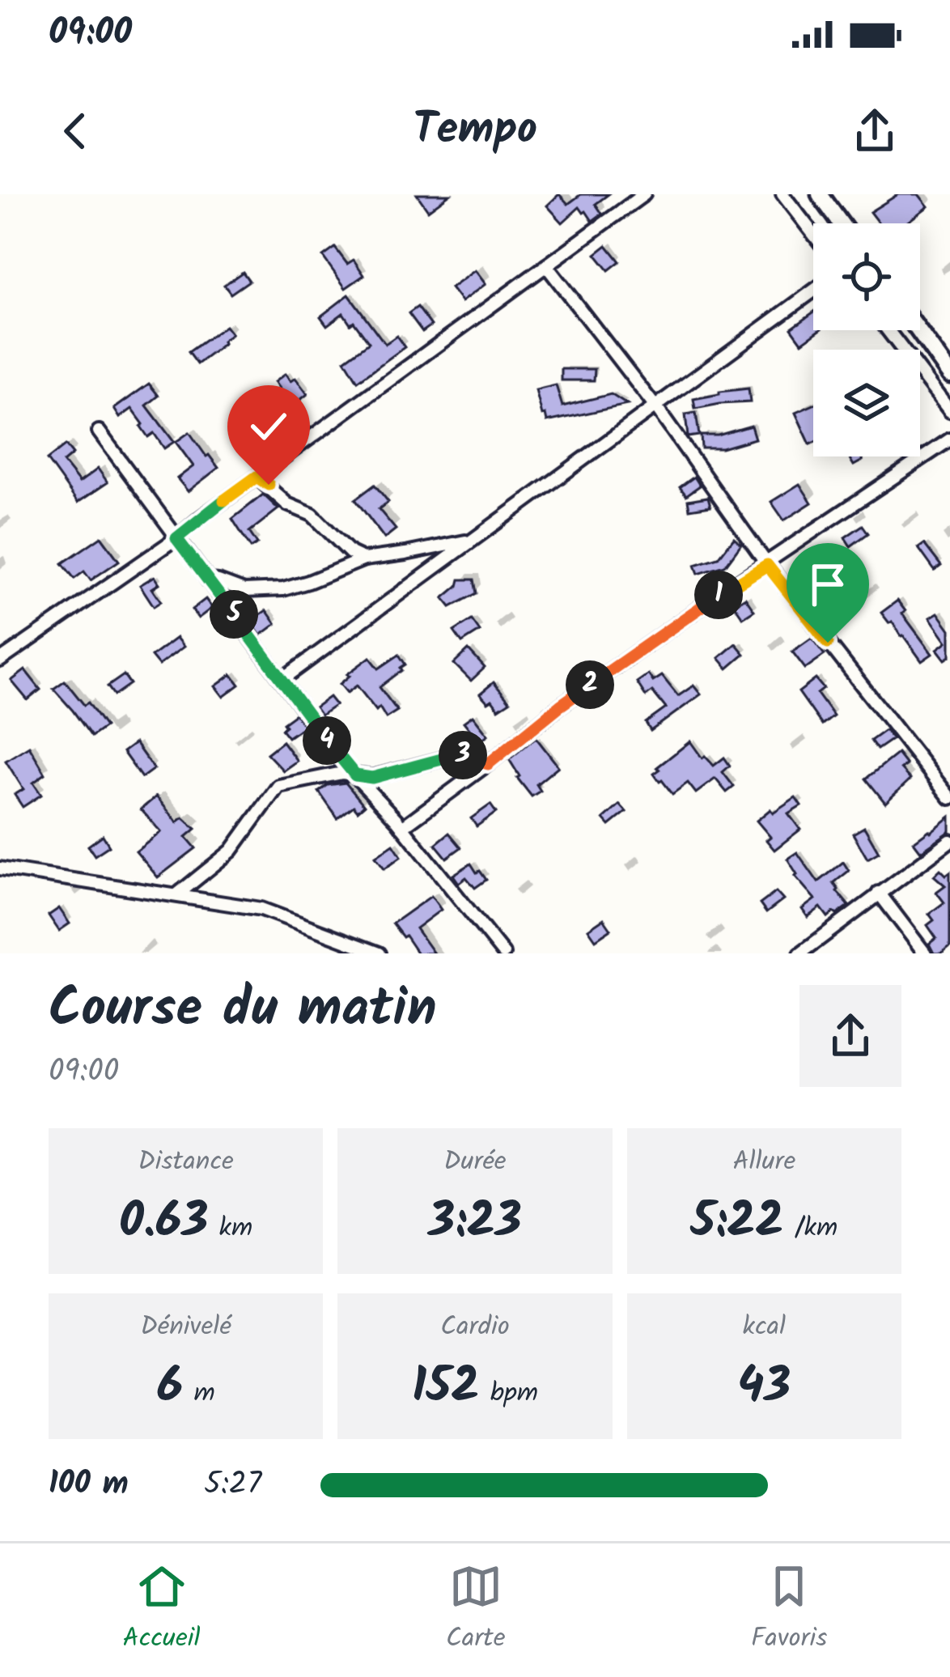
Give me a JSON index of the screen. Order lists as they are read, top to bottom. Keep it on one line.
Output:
{"page":{"status":"09:00","header":"Tempo","pins":["1","5","2","4","3"],"heading":["Course du matin","09:00"],"stats":[["Distance","0.63 km"],["Durée","3:23"],["Allure","5:22 /km"],["Dénivelé","6 m"],["Cardio","152 bpm"],["kcal","43"]],"list":[{"name":"100 m","note":"5:27"}],"tabs":["Accueil","Carte","Favoris"]}}
